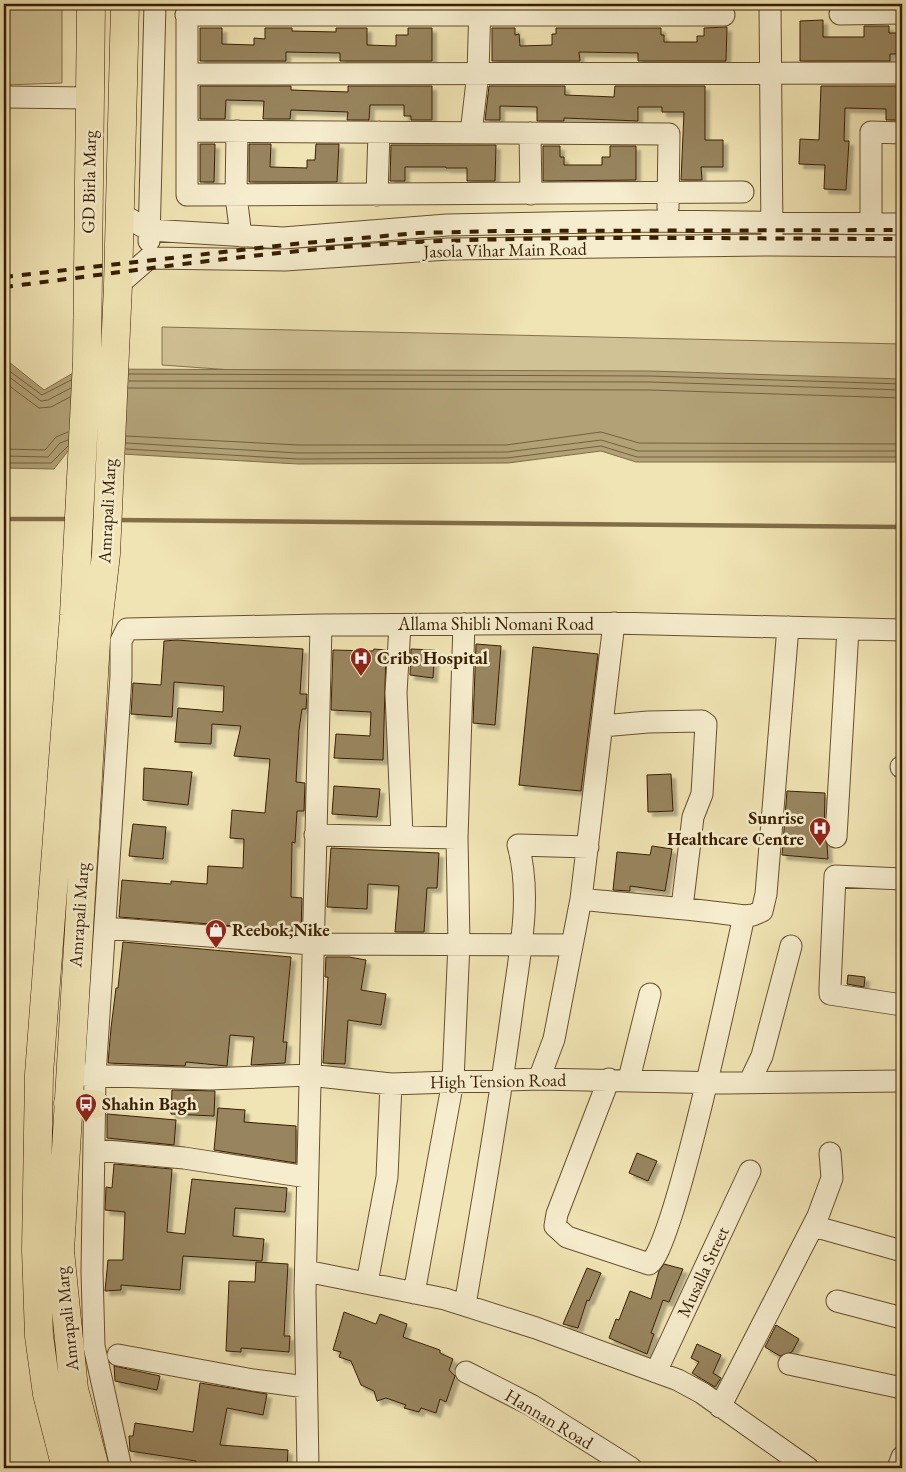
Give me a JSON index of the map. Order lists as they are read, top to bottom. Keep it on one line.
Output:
{"streets":{"main road":["GD Birla Marg","Amrapali Marg"],"street":["Jasola Vihar Main Road","Allama Shibli Nomani Road","High Tension Road","Musalla Street","Hannan Road"]},"crossings":[["GD Birla Marg","Jasola Vihar Main Road"],["GD Birla Marg","Amrapali Marg"],["Amrapali Marg","Allama Shibli Nomani Road"],["Amrapali Marg","High Tension Road"]],"places":{"hospital":["Cribs Hospital","Sunrise Healthcare Centre"],"shop":["Reebok,Nike"],"bus stop":["Shahin Bagh"]}}
